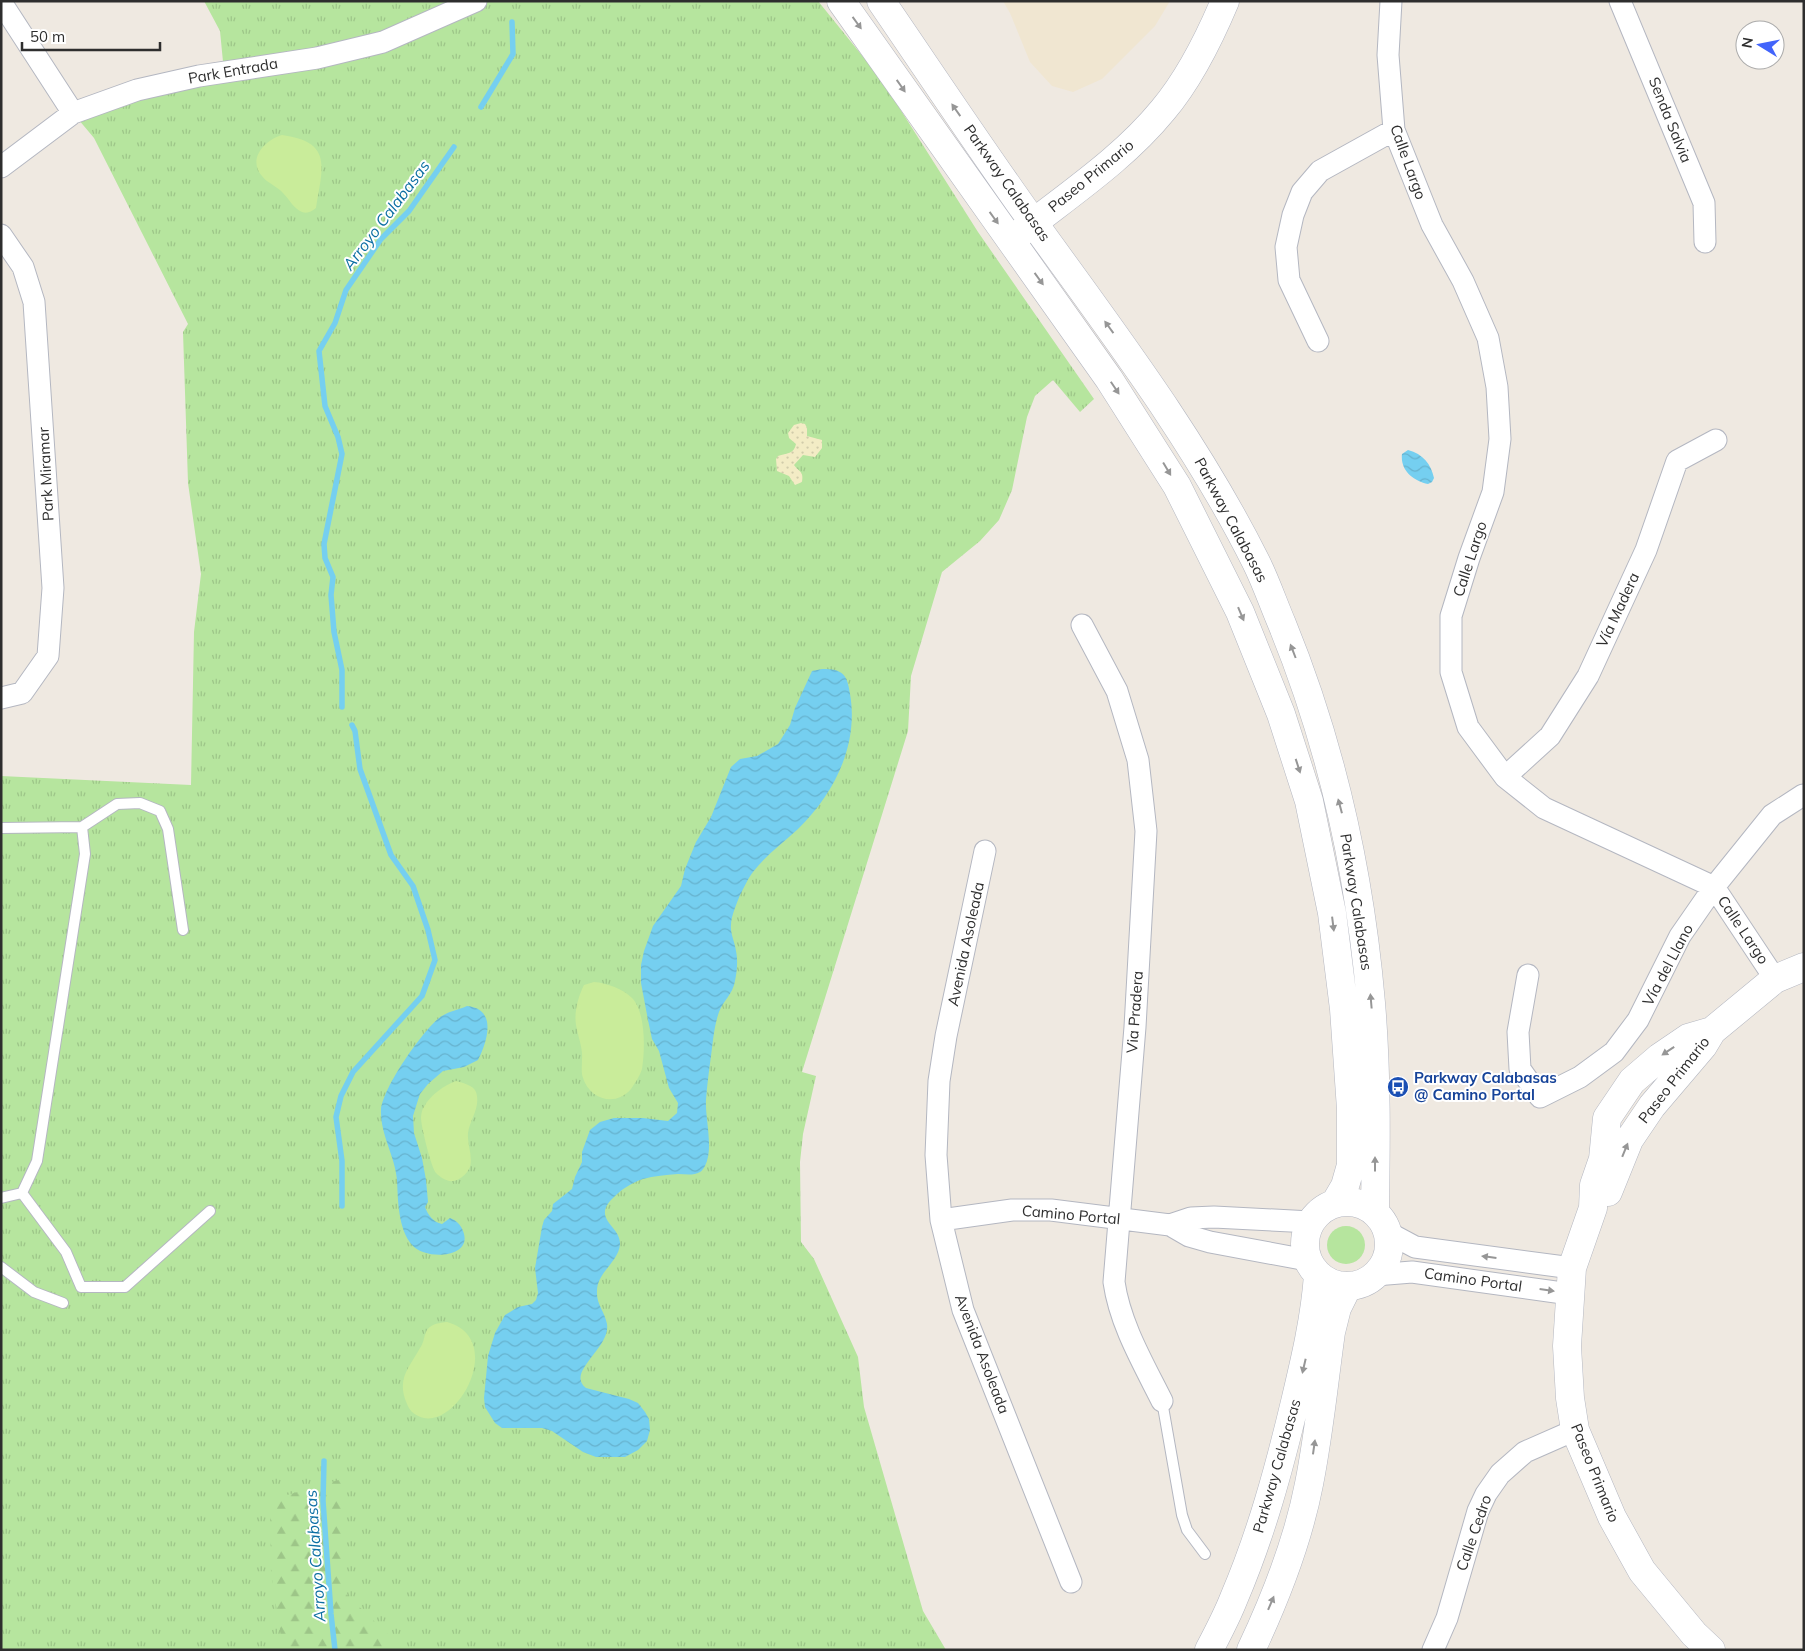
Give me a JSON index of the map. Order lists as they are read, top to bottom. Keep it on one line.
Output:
{"streets":{"street":["Park Entrada","Senda Salvia","Calle Largo","Paseo Primario","Parkway Calabasas","Park Miramar","Vía Madera","Avenida Asoleada","Vía del Llano","Via Pradera","Camino Portal","Calle Cedro"]},"crossings":[["Calle Largo","Paseo Primario"],["Calle Largo","Vía Madera"],["Calle Largo","Vía del Llano"],["Paseo Primario","Parkway Calabasas"],["Paseo Primario","Camino Portal"],["Paseo Primario","Calle Cedro"],["Parkway Calabasas","Camino Portal"],["Avenida Asoleada","Camino Portal"],["Via Pradera","Camino Portal"]],"water":["Arroyo Calabasas"],"places":{"bus stop":["Parkway Calabasas @ Camino Portal"]},"scale_bar":"50 m","north":"left"}
